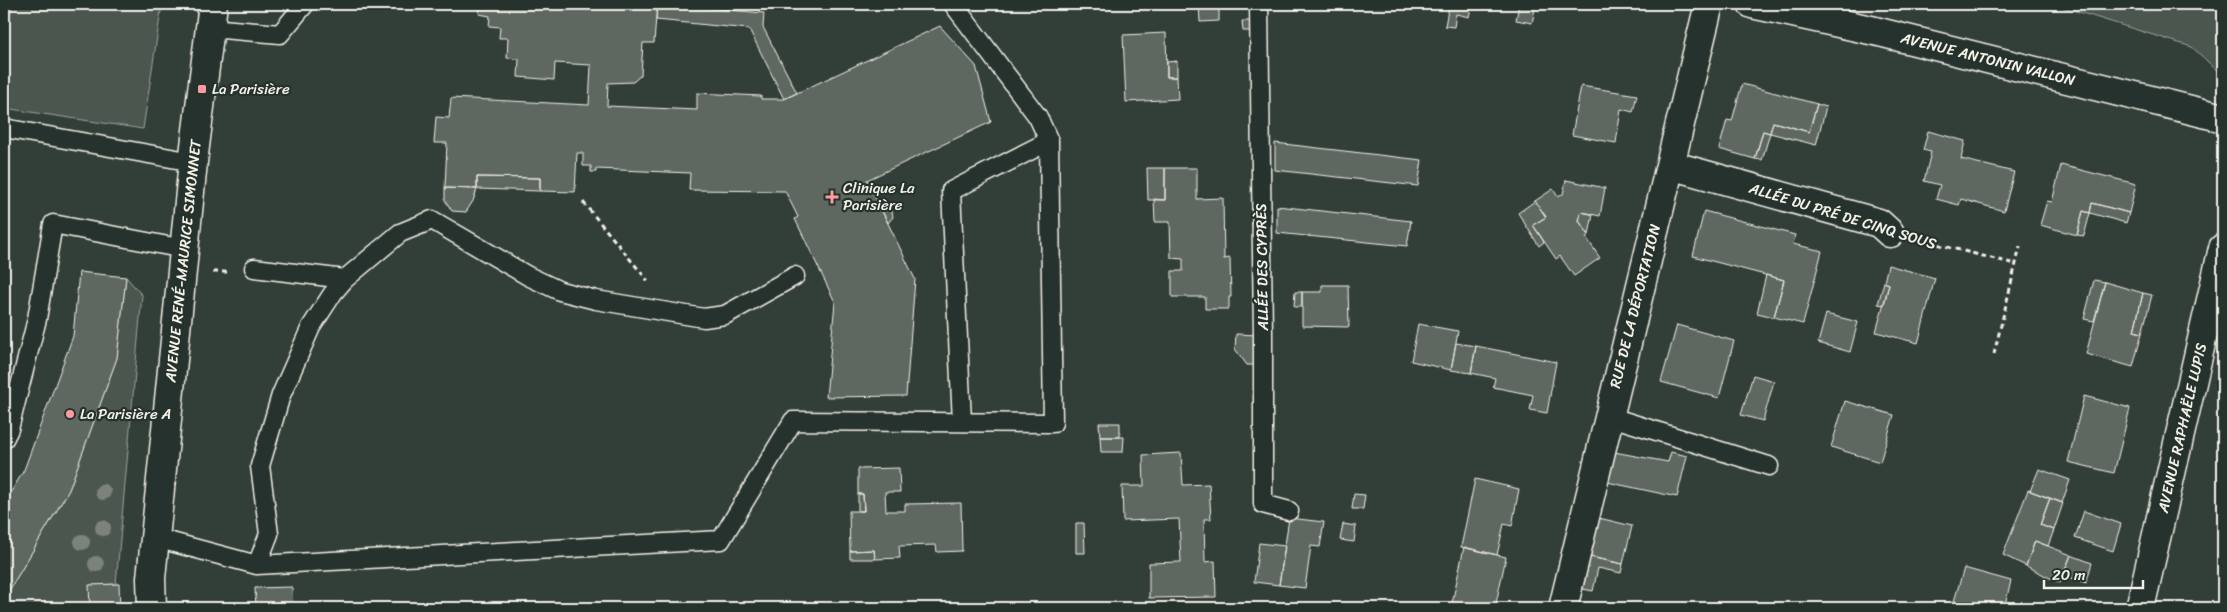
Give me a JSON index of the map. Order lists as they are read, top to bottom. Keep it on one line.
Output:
{"streets":{"street":["AVENUE ANTONIN VALLON","ALLÉE DU PRÉ DE CINQ SOUS","AVENUE RENÉ-MAURICE SIMONNET","RUE DE LA DÉPORTATION","AVENUE RAPHAËLE LUPIS"],"lane":["ALLÉE DES CYPRÈS"]},"crossings":[["ALLÉE DU PRÉ DE CINQ SOUS","RUE DE LA DÉPORTATION"]],"places":{"transit":["La Parisière"],"health":["Clinique La Parisière"],"other":["La Parisière A"]},"scale_bar":"20 m"}
